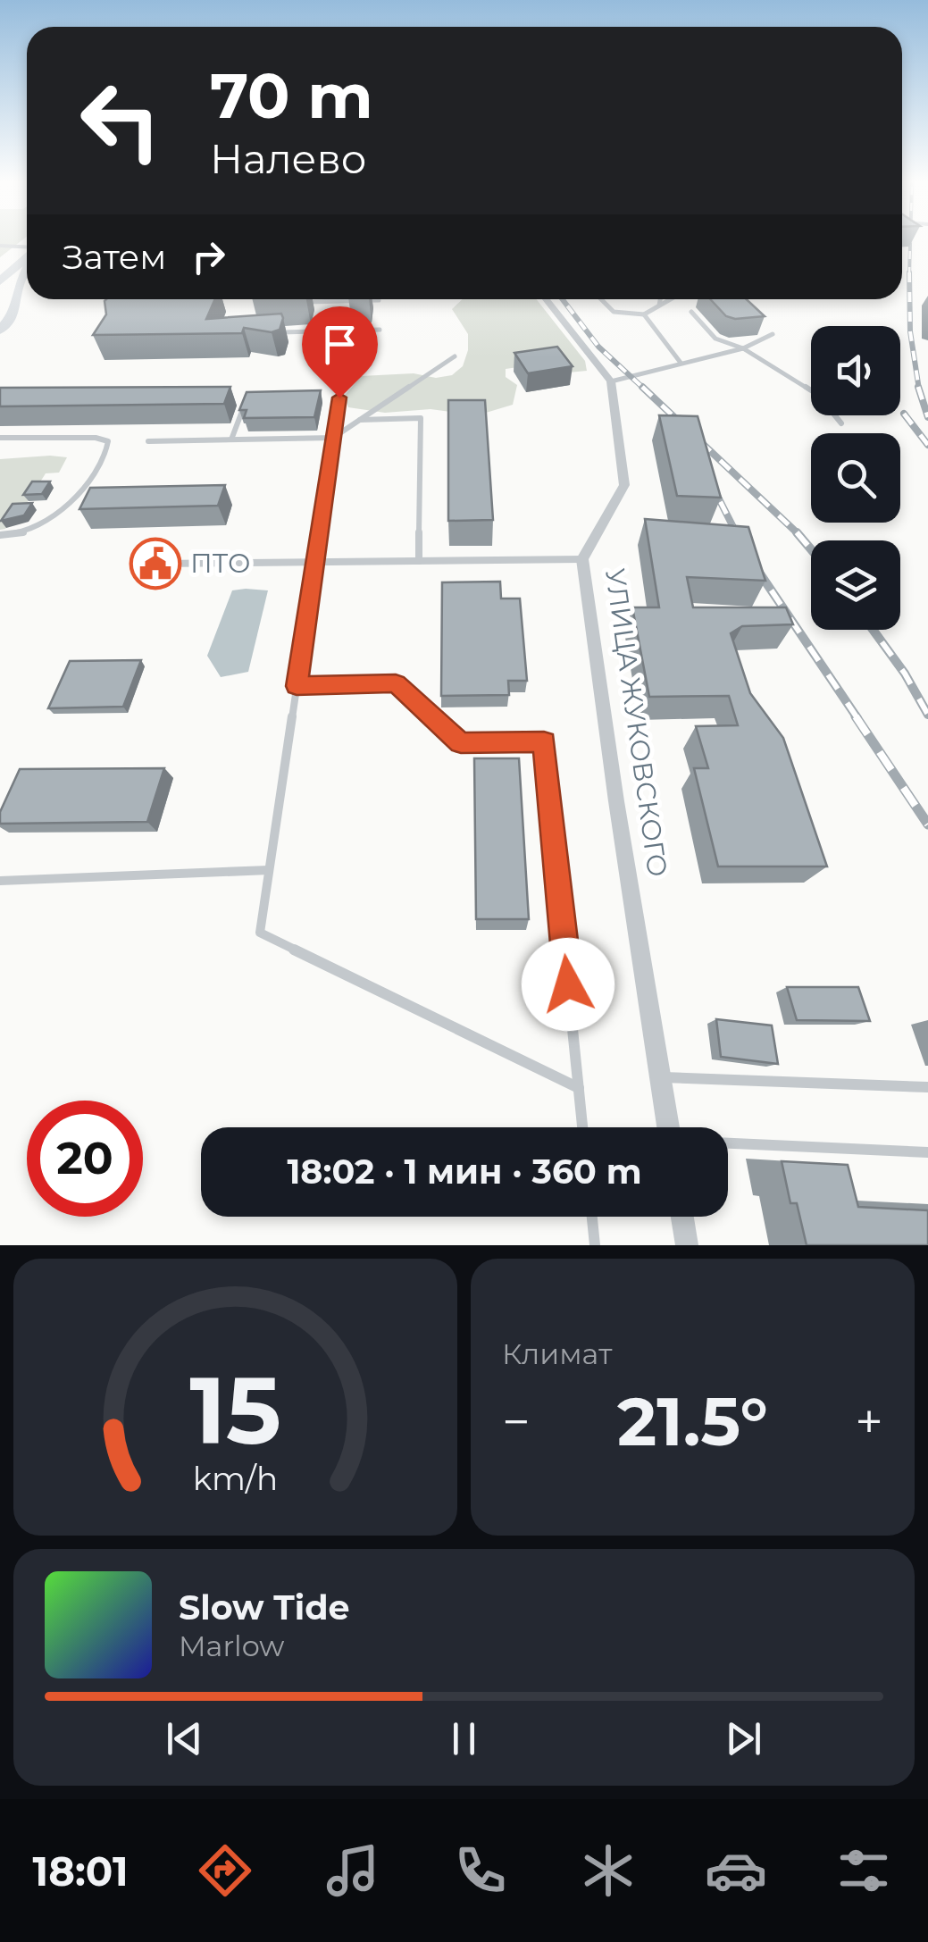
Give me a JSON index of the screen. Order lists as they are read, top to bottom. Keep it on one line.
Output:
{"streets":{"street":["УЛИЦА ЖУКОВСКОГО"]},"places":{"public building":["ПТО"]},"page":{"turn":["70 m","Налево"],"then":"Затем","limit":"20","trip":"18:02 · 1 мин · 360 m","tile":"Климат","heat":["−","21.5°","+"],"song":["Slow Tide","Marlow"],"tabs":"18:01","gauge":["15","km/h"]}}
